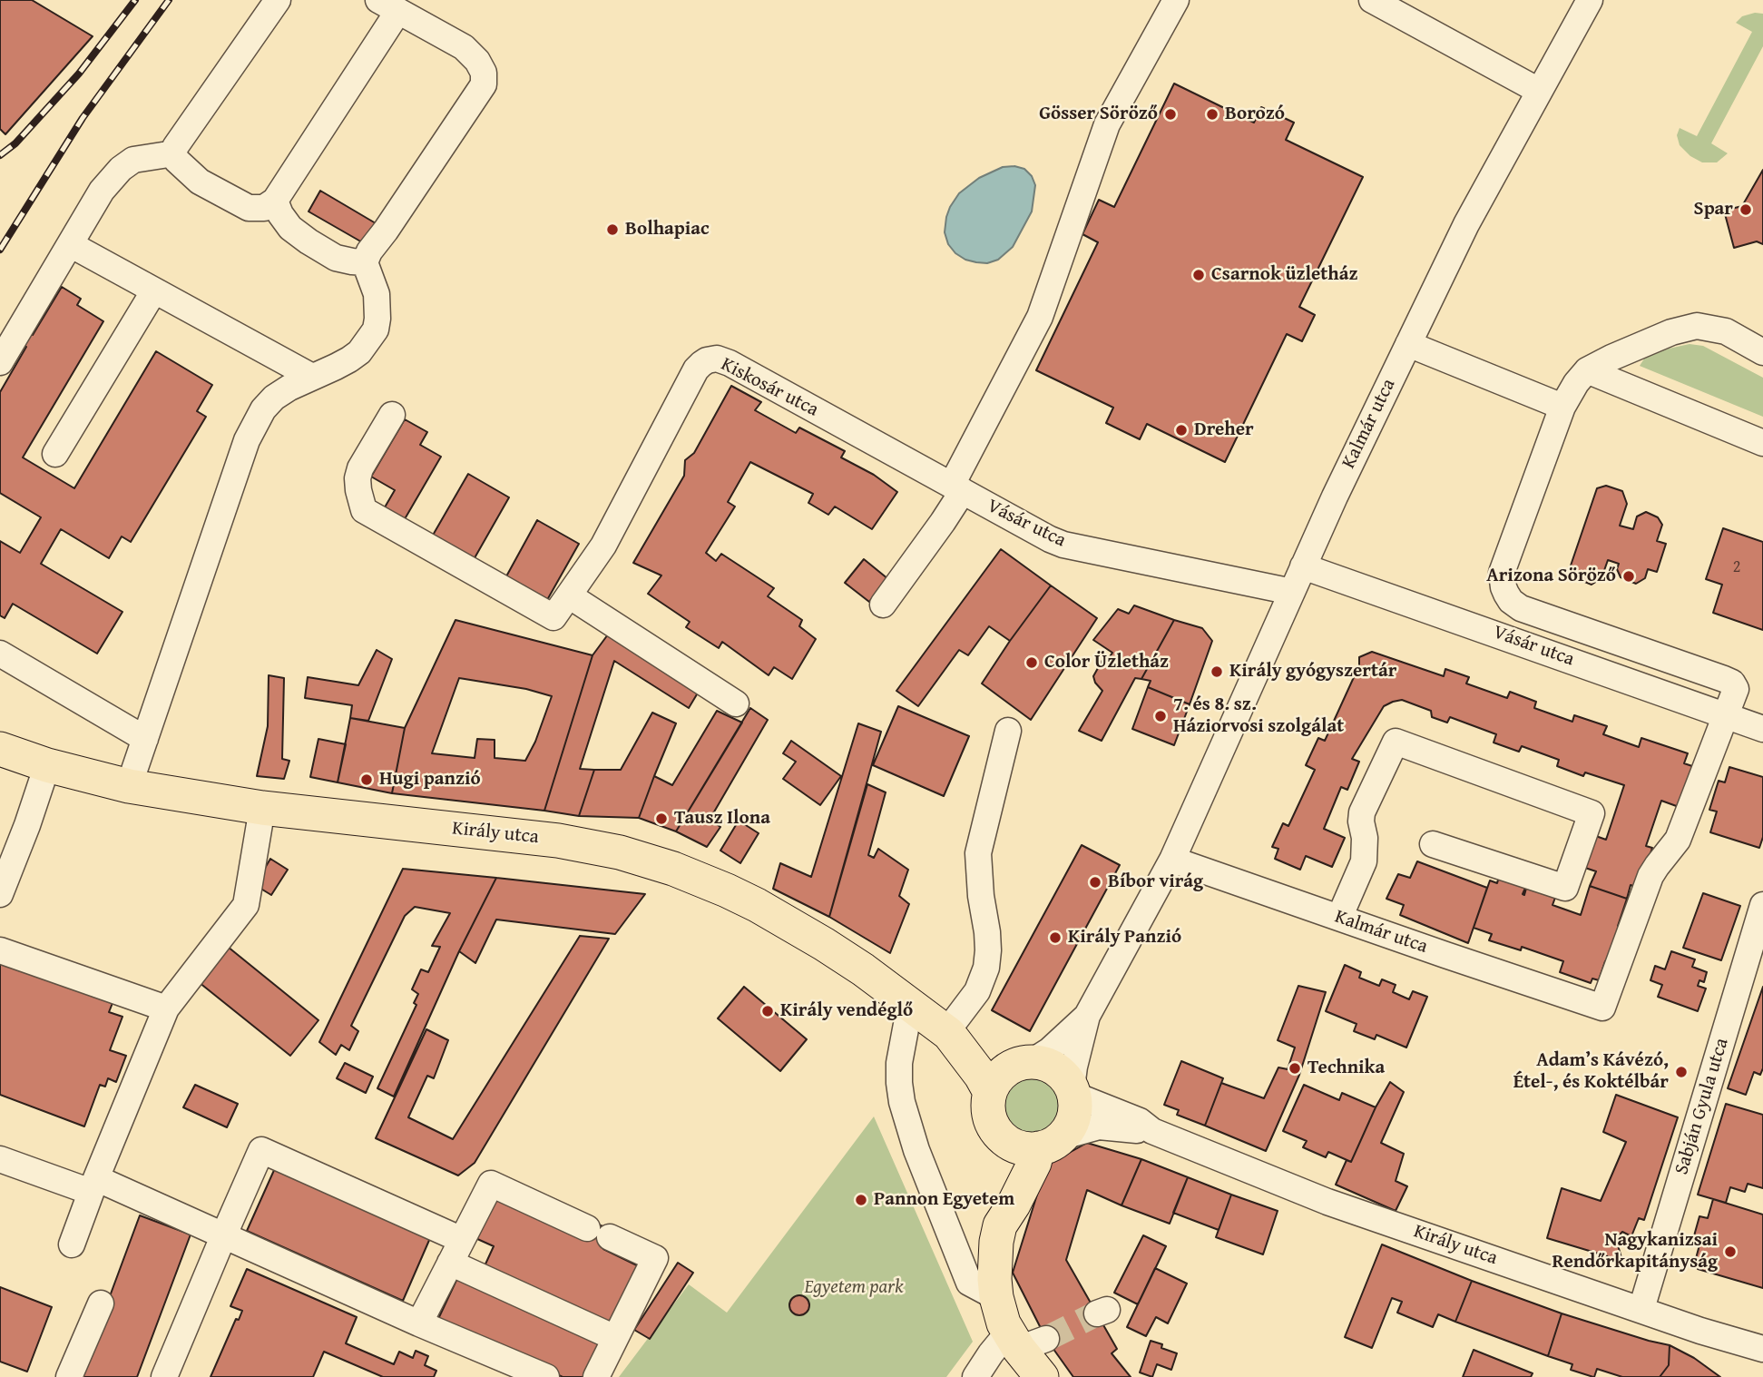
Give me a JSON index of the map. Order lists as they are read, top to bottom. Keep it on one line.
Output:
{"streets":{"main road":["Király utca"],"street":["Kiskosár utca","Kalmár utca","Vásár utca","Sabján Gyula utca"]},"crossings":[["Kiskosár utca","Vásár utca"],["Kalmár utca","Vásár utca"],["Kalmár utca","Király utca"],["Király utca","Sabján Gyula utca"]],"parks":["Egyetem park"],"places":["Gösser Söröző","Borozó","Spar","Bolhapiac","Csarnok üzletház","Dreher","Arizona Söröző","Color Üzletház","Király gyógyszertár","7. és 8. sz. Háziorvosi szolgálat","Hugi panzió","Tausz Ilona","Bíbor virág","Király Panzió","Király vendéglő","Technika","Adam’s Kávézó, Étel-, és Koktélbár","Pannon Egyetem","Nagykanizsai Rendőrkapitányság"],"house_numbers":["2"]}
